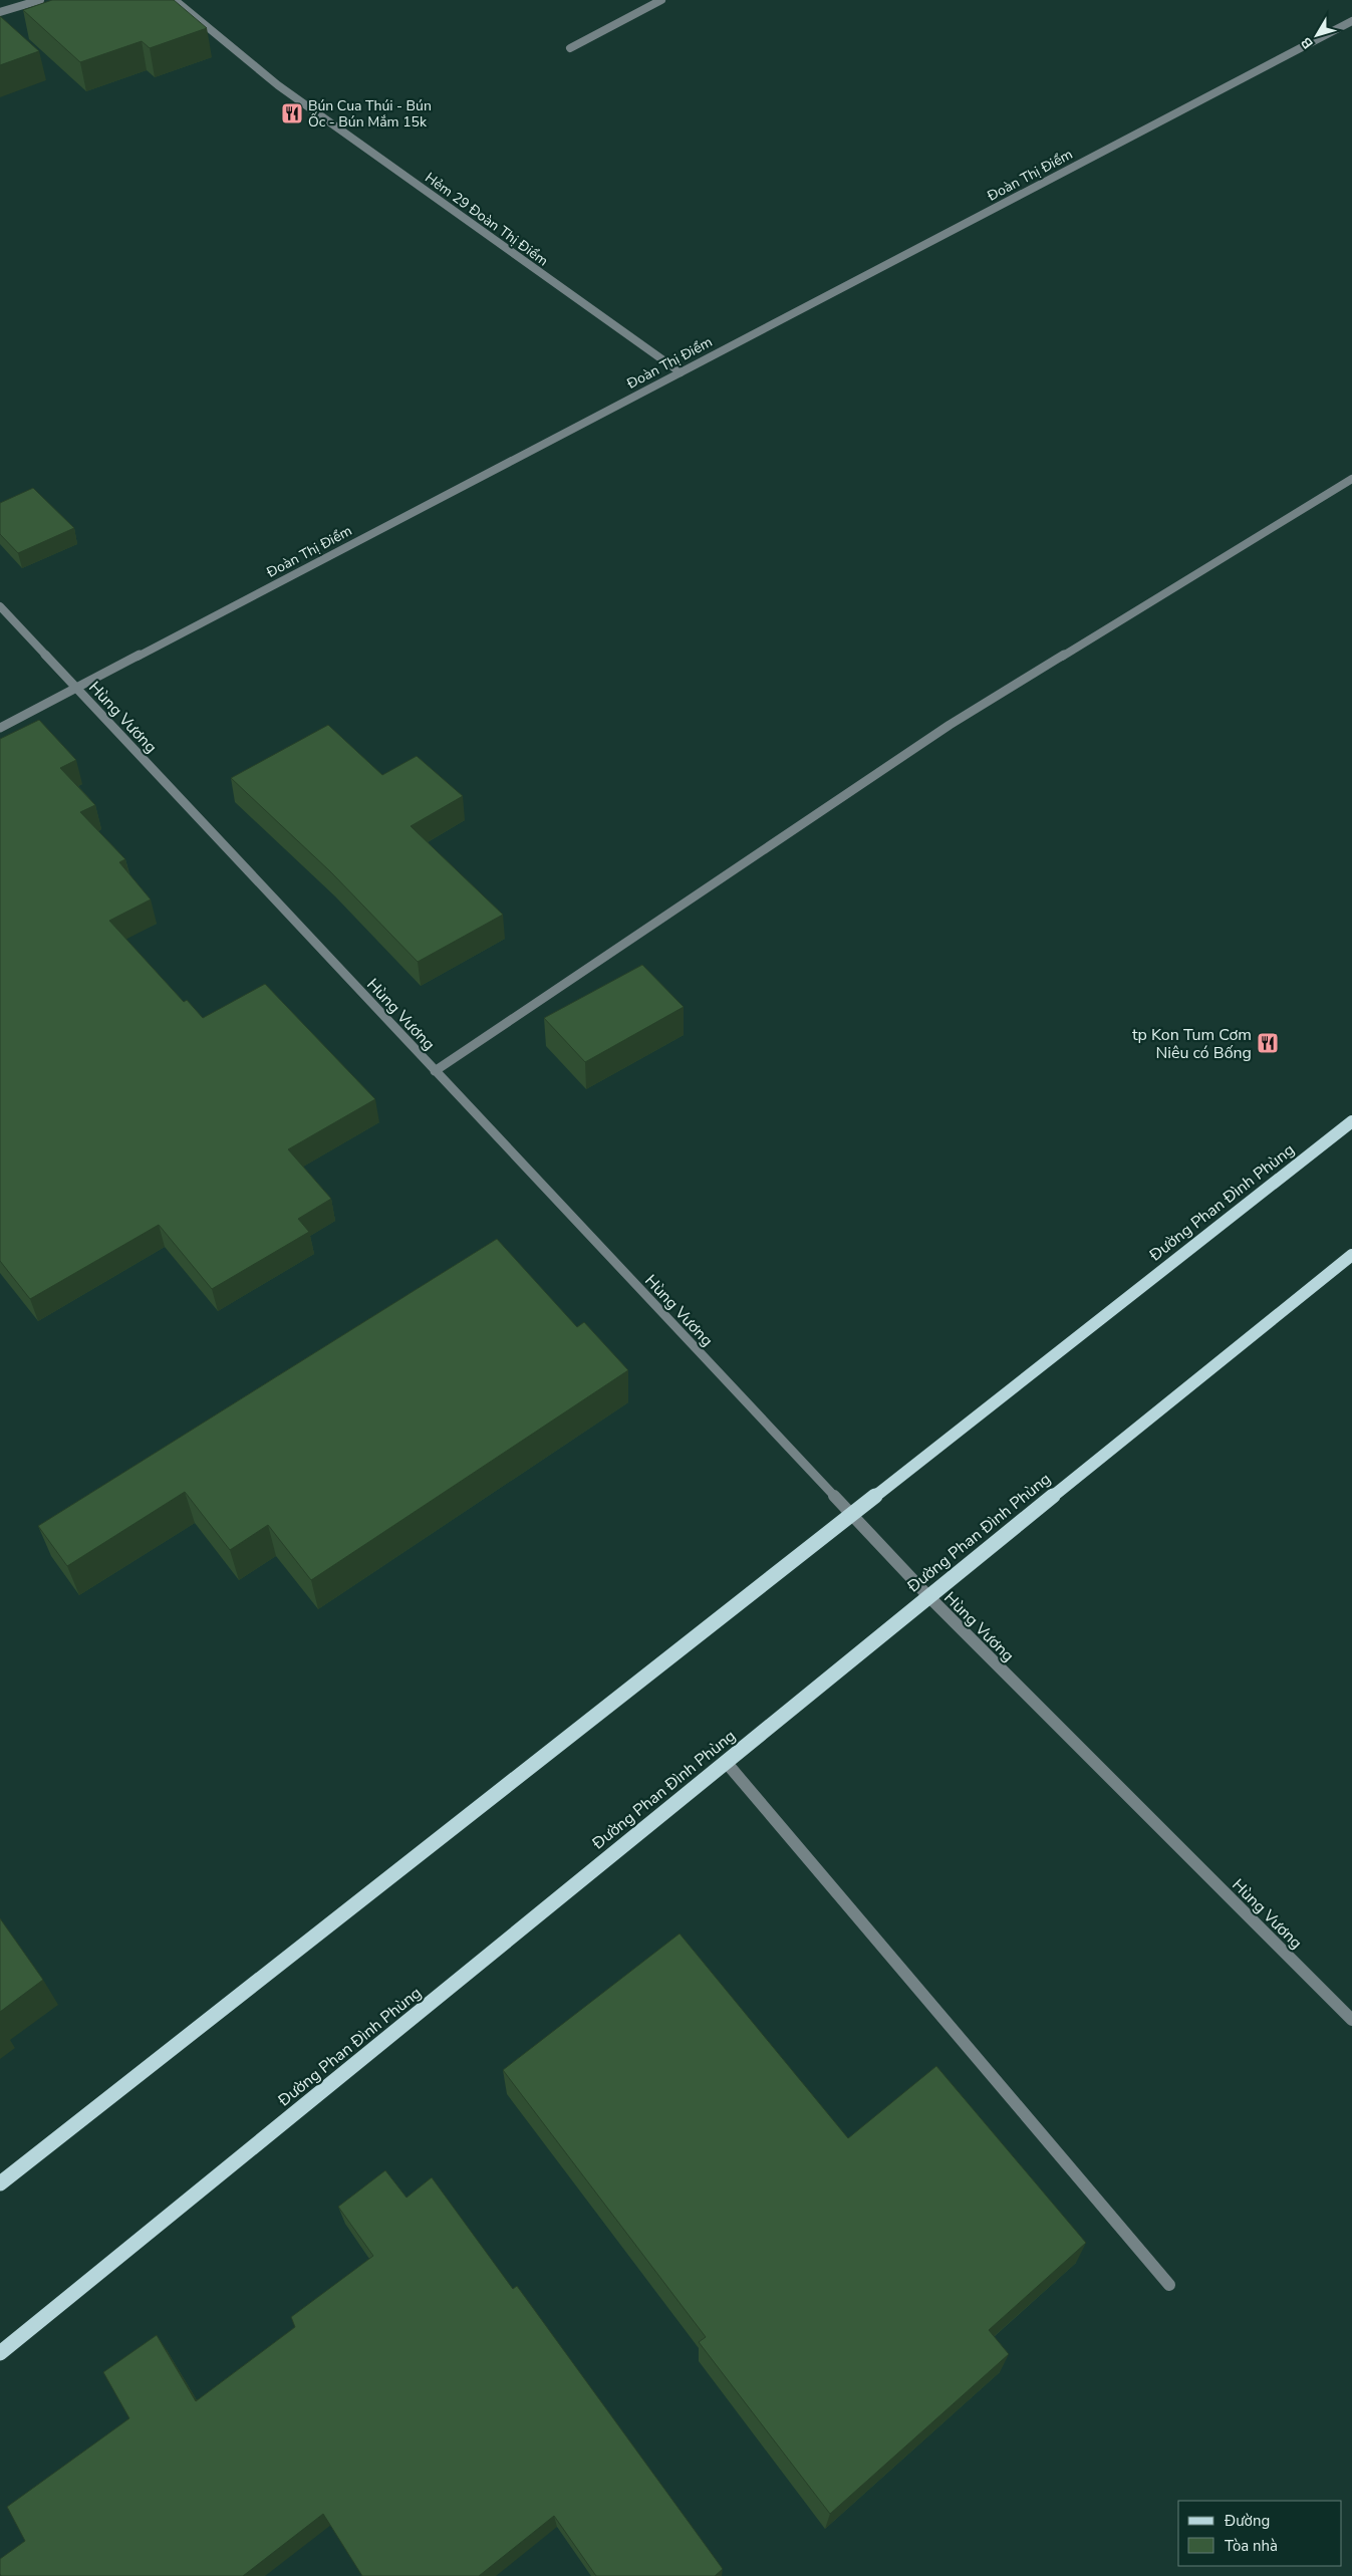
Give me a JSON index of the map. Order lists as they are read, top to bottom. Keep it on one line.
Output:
{"streets":{"main road":["Đường Phan Đình Phùng"],"street":["Đoàn Thị Điểm","Hẻm 29 Đoàn Thị Điểm","Hùng Vương"]},"crossings":[["Đoàn Thị Điểm","Hẻm 29 Đoàn Thị Điểm"],["Đoàn Thị Điểm","Hùng Vương"],["Hùng Vương","Đường Phan Đình Phùng"]],"places":{"restaurant":["Bún Cua Thúi - Bún Ốc - Bún Mắm 15k","tp Kon Tum Cơm Niêu có Bống"]},"legend":["Đường","Tòa nhà"],"north":"bottom left"}
